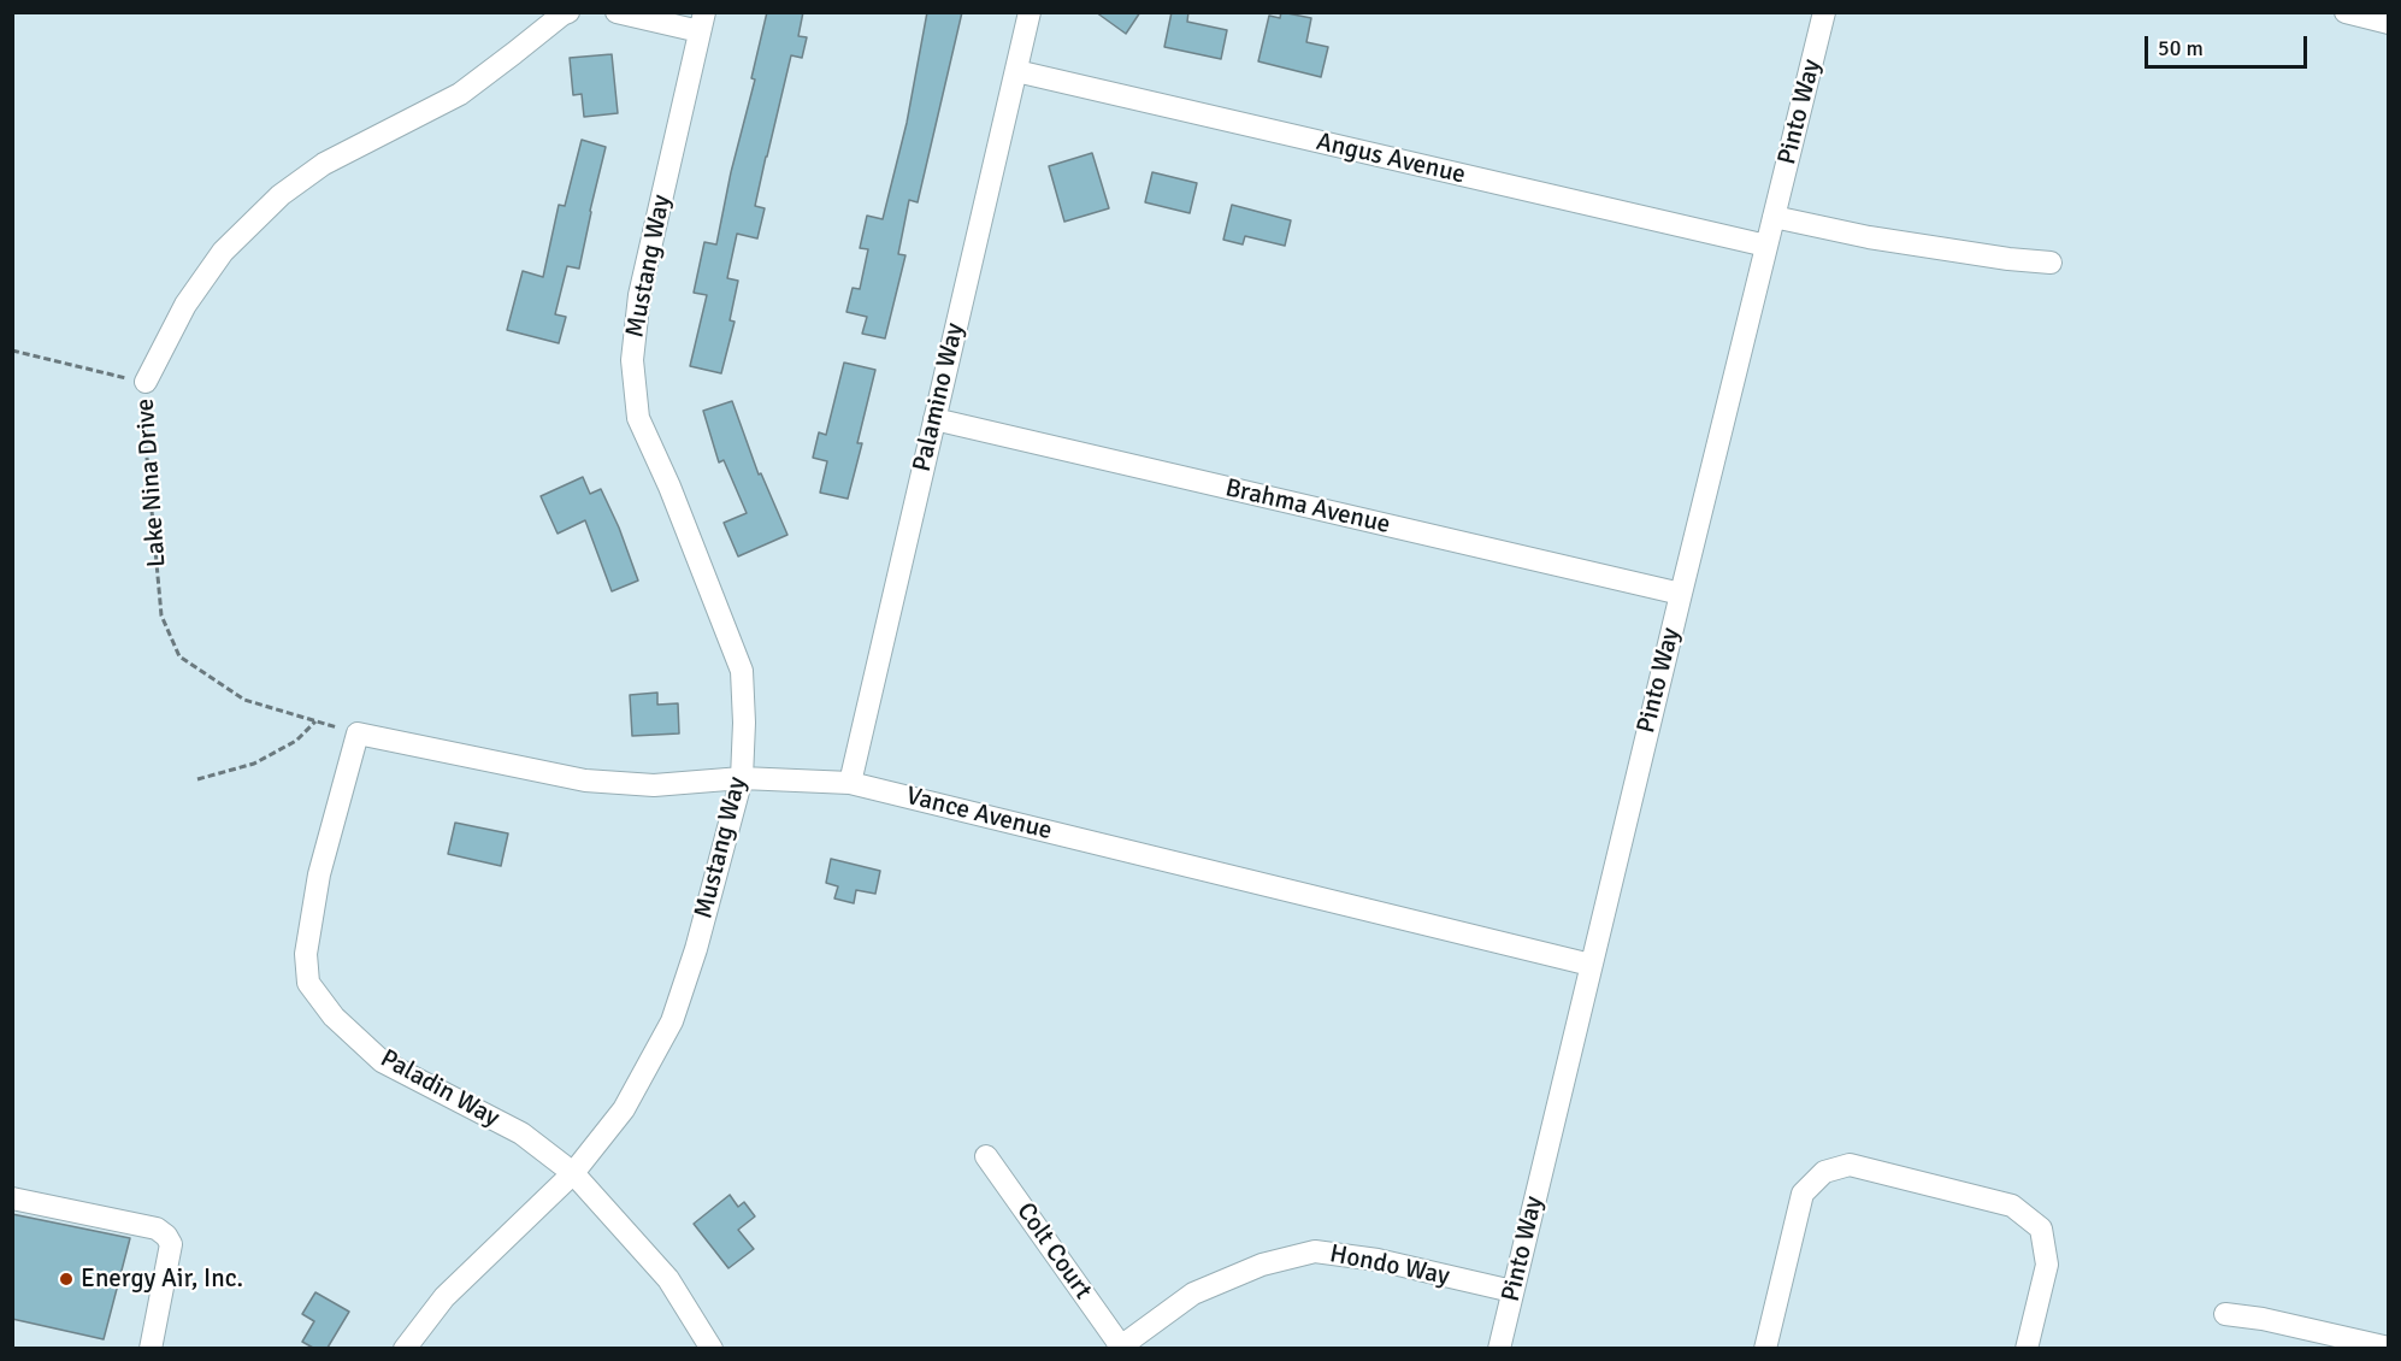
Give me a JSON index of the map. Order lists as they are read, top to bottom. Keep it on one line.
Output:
{"streets":{"street":["Pinto Way","Angus Avenue","Mustang Way","Palamino Way","Lake Nina Drive","Brahma Avenue","Vance Avenue","Paladin Way","Colt Court","Hondo Way"]},"crossings":[["Pinto Way","Angus Avenue"],["Pinto Way","Brahma Avenue"],["Pinto Way","Vance Avenue"],["Pinto Way","Hondo Way"],["Angus Avenue","Palamino Way"],["Mustang Way","Vance Avenue"],["Mustang Way","Paladin Way"],["Palamino Way","Brahma Avenue"],["Palamino Way","Vance Avenue"],["Lake Nina Drive","Vance Avenue"],["Lake Nina Drive","Paladin Way"],["Vance Avenue","Paladin Way"],["Colt Court","Hondo Way"]],"places":["Energy Air, Inc."],"scale_bar":"50 m"}
